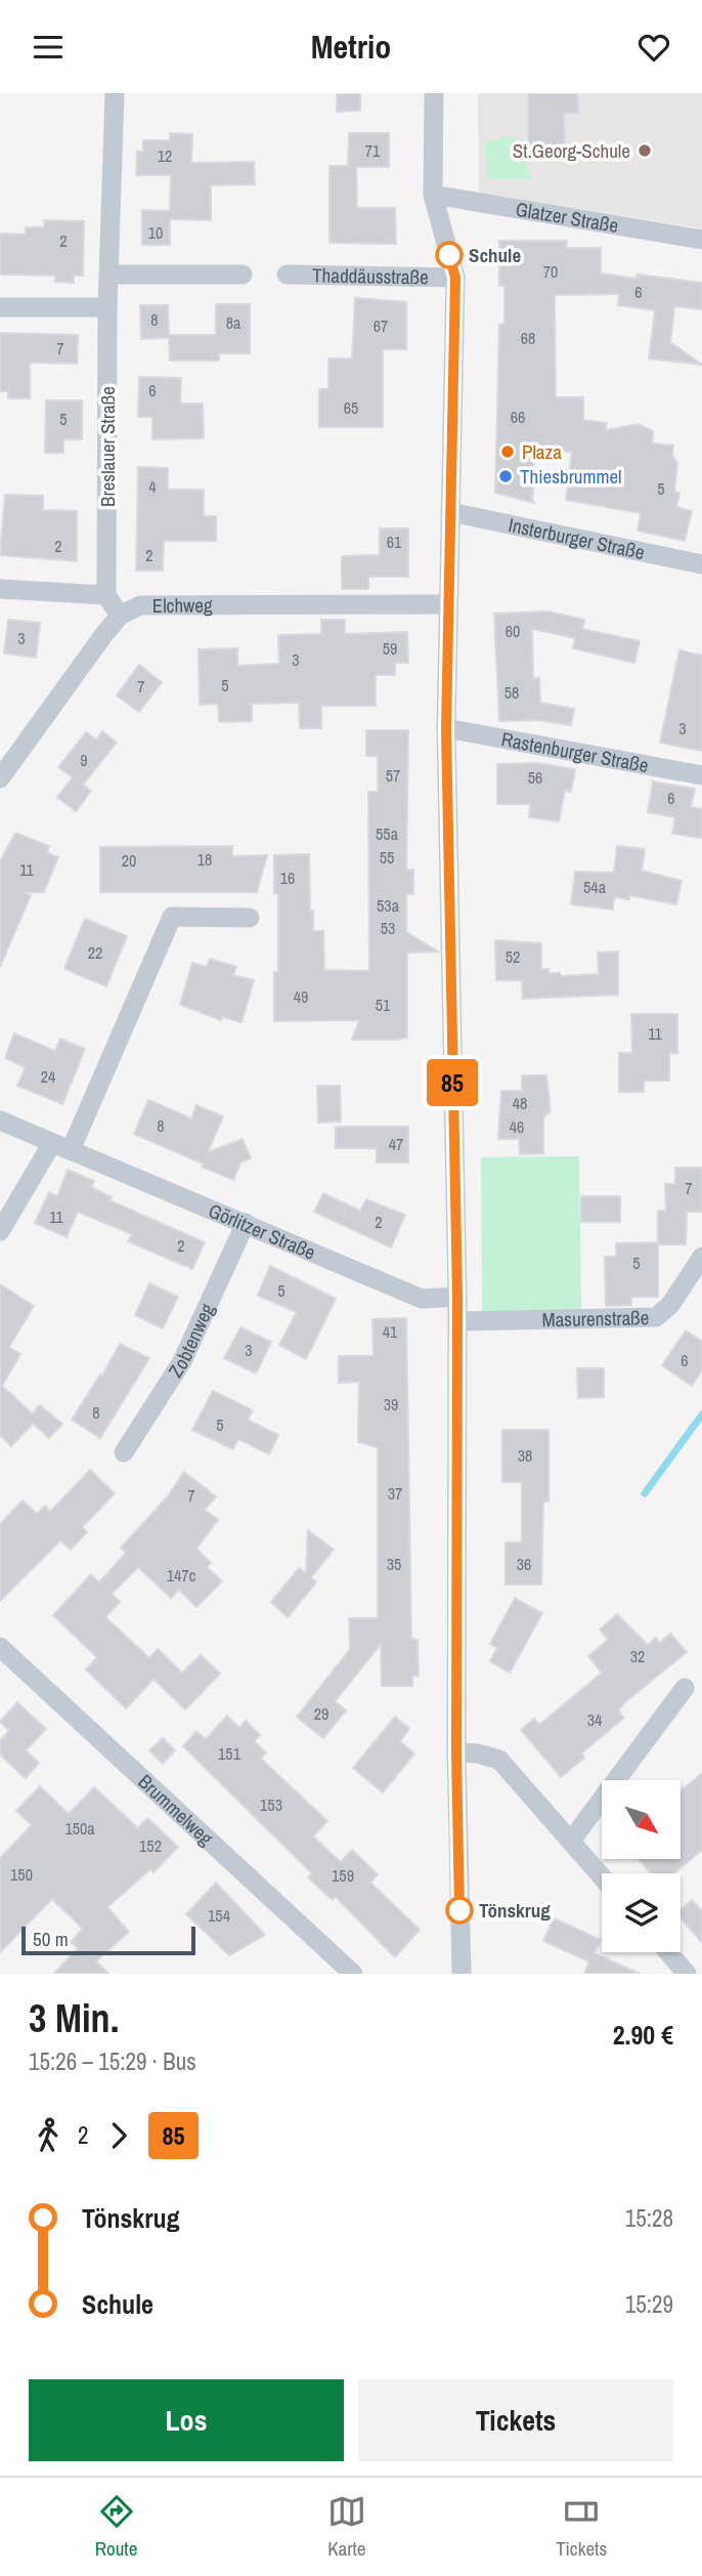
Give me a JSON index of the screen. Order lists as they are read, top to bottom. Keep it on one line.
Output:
{"streets":{"street":["Glatzer Straße","Thaddäusstraße","Breslauer Straße","Insterburger Straße","Elchweg","Rastenburger Straße","Görlitzer Straße","Masurenstraße","Zobtenweg","Brummelweg"]},"crossings":[["Glatzer Straße","Thaddäusstraße"],["Thaddäusstraße","Insterburger Straße"],["Thaddäusstraße","Elchweg"],["Thaddäusstraße","Rastenburger Straße"],["Thaddäusstraße","Görlitzer Straße"],["Thaddäusstraße","Masurenstraße"],["Görlitzer Straße","Zobtenweg"]],"places":["St.Georg-Schule","Schule","Plaza","Thiesbrummel","Tönskrug"],"lines":["bus line 85"],"house_numbers":["71","12","10","2","70","6","8","8a","67","68","7","6","65","66","5","4","5","61","2","2","60","3","59","3","5","7","58","3","9","57","56","6","55a","55","18","20","11","16","54a","53a","53","22","52","49","51","11","24","48","8","46","47","7","11","2","2","5","5","41","3","6","39","8","5","38","37","7","35","36","147c","32","29","34","151","153","150a","152","150","159","154"],"scale_bar":"50 m","north":"bottom right","page":{"header":"Metrio","on_map":"85","scale":"50 m","heading":["3 Min.","15:26 – 15:29 · Bus","2.90 €"],"legs":["2","85"],"list":[{"name":"Tönskrug","value":"15:28"},{"name":"Schule","value":"15:29"}],"buttons":["Los","Tickets"],"tabs":["Route","Karte","Tickets"]}}
